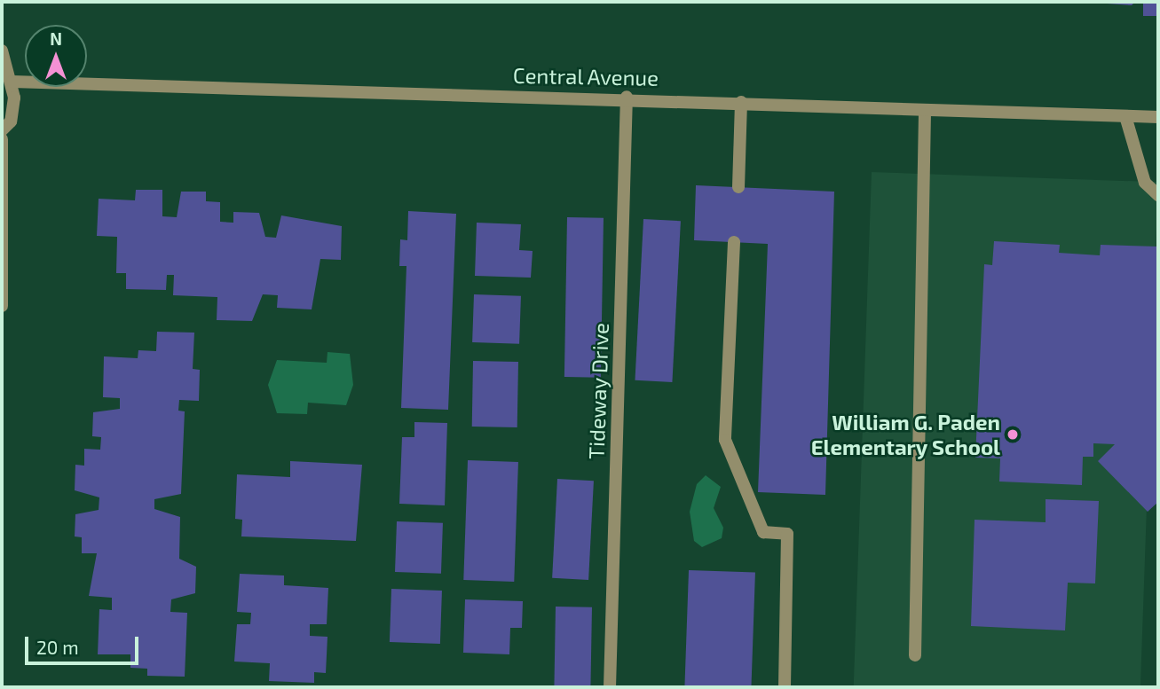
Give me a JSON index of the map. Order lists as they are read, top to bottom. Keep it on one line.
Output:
{"streets":{"street":["Central Avenue","Tideway Drive"]},"crossings":[["Central Avenue","Tideway Drive"]],"places":["William G. Paden Elementary School"],"scale_bar":"20 m","north":"top"}
